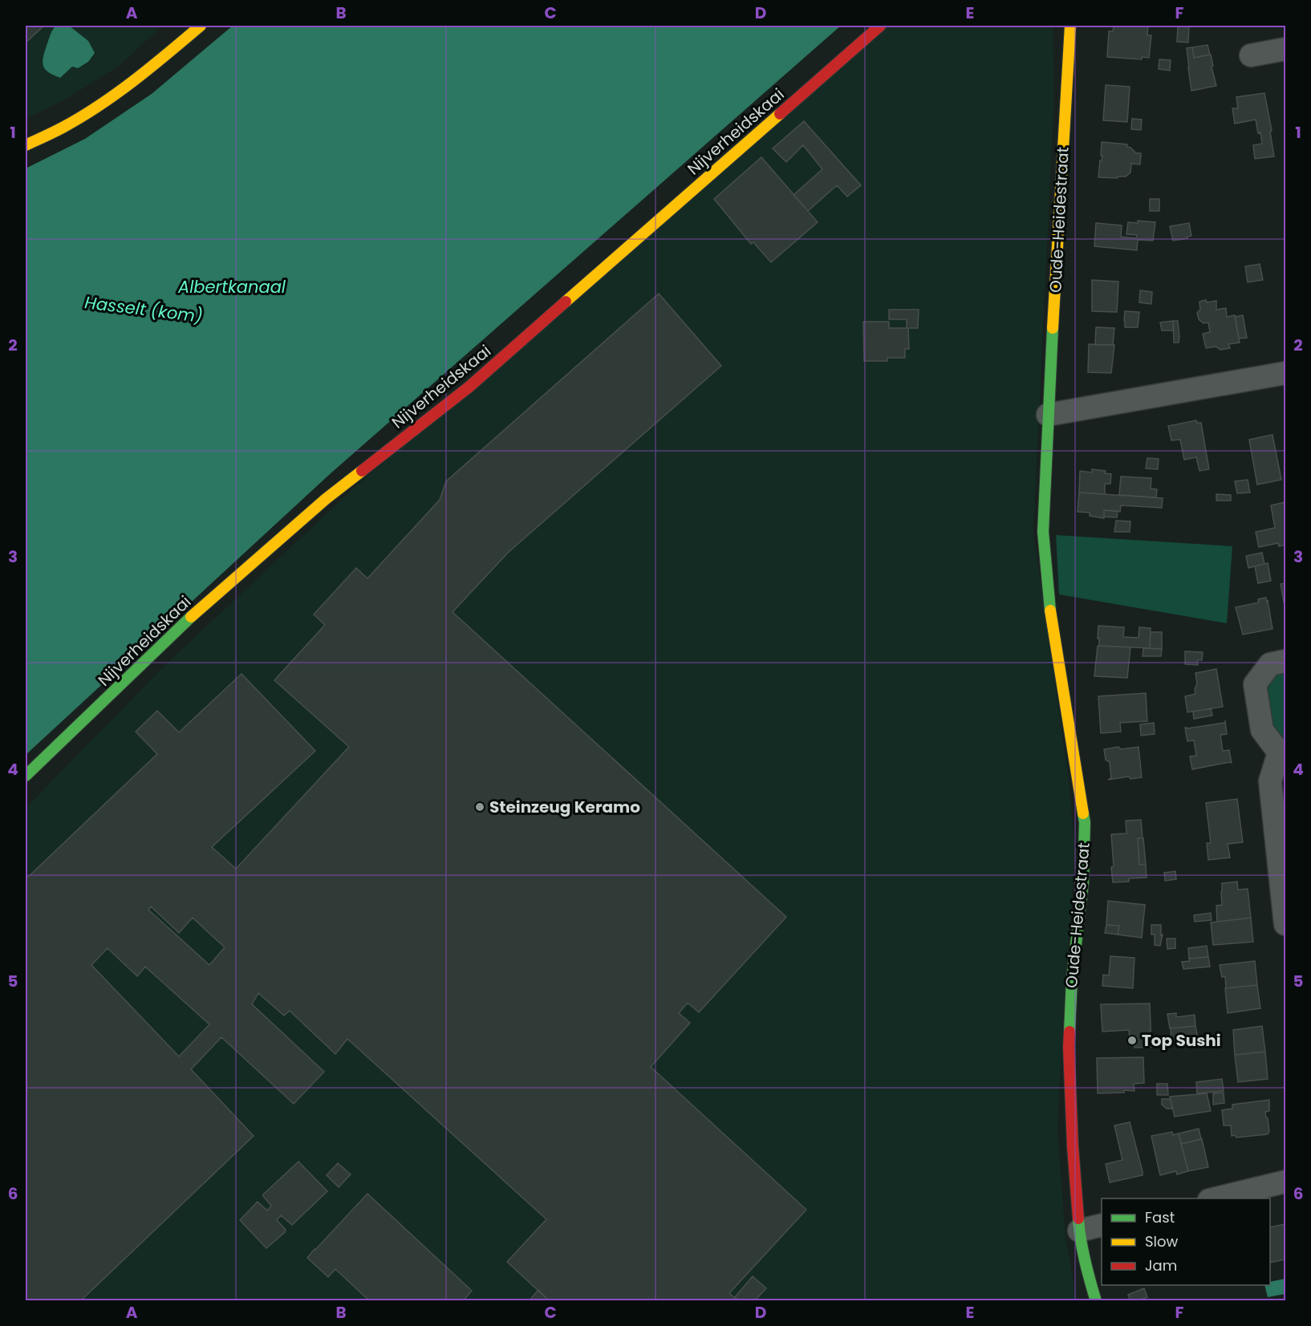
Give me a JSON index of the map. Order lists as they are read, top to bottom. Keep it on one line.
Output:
{"streets":{"street":["Nijverheidskaai","Oude-Heidestraat"]},"water":["Albertkanaal","Hasselt (kom)"],"places":["Steinzeug Keramo","Top Sushi"],"legend":["Fast","Slow","Jam"],"grid":{"columns":["A","B","C","D","E","F"],"rows":["1","2","3","4","5","6"]}}
